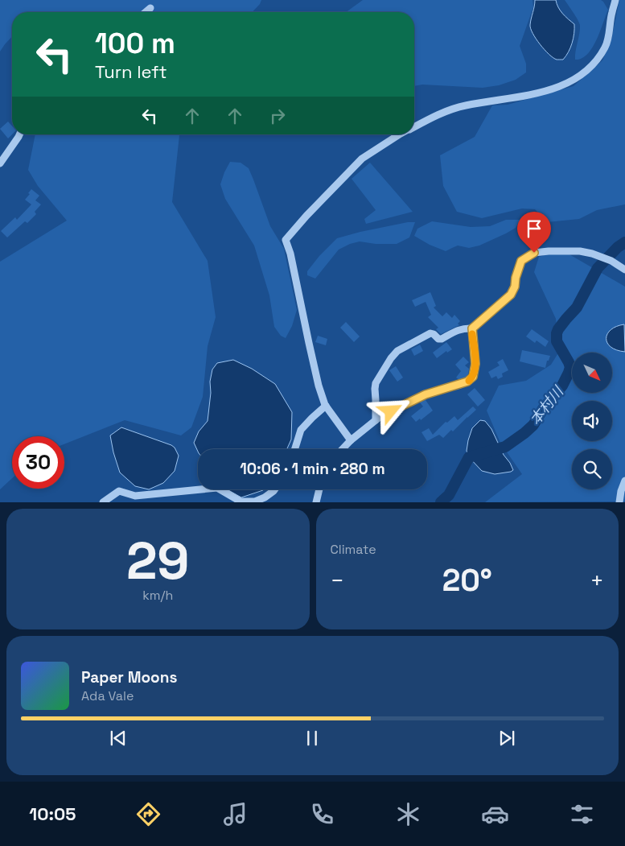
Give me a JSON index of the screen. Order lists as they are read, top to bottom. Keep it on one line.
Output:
{"water":["本村川"],"north":"bottom right","page":{"turn":["100 m","Turn left"],"limit":"30","trip":"10:06 · 1 min · 280 m","tile":[["29","km/h"],"Climate"],"heat":["−","20°","+"],"song":["Paper Moons","Ada Vale"],"tabs":"10:05"}}
